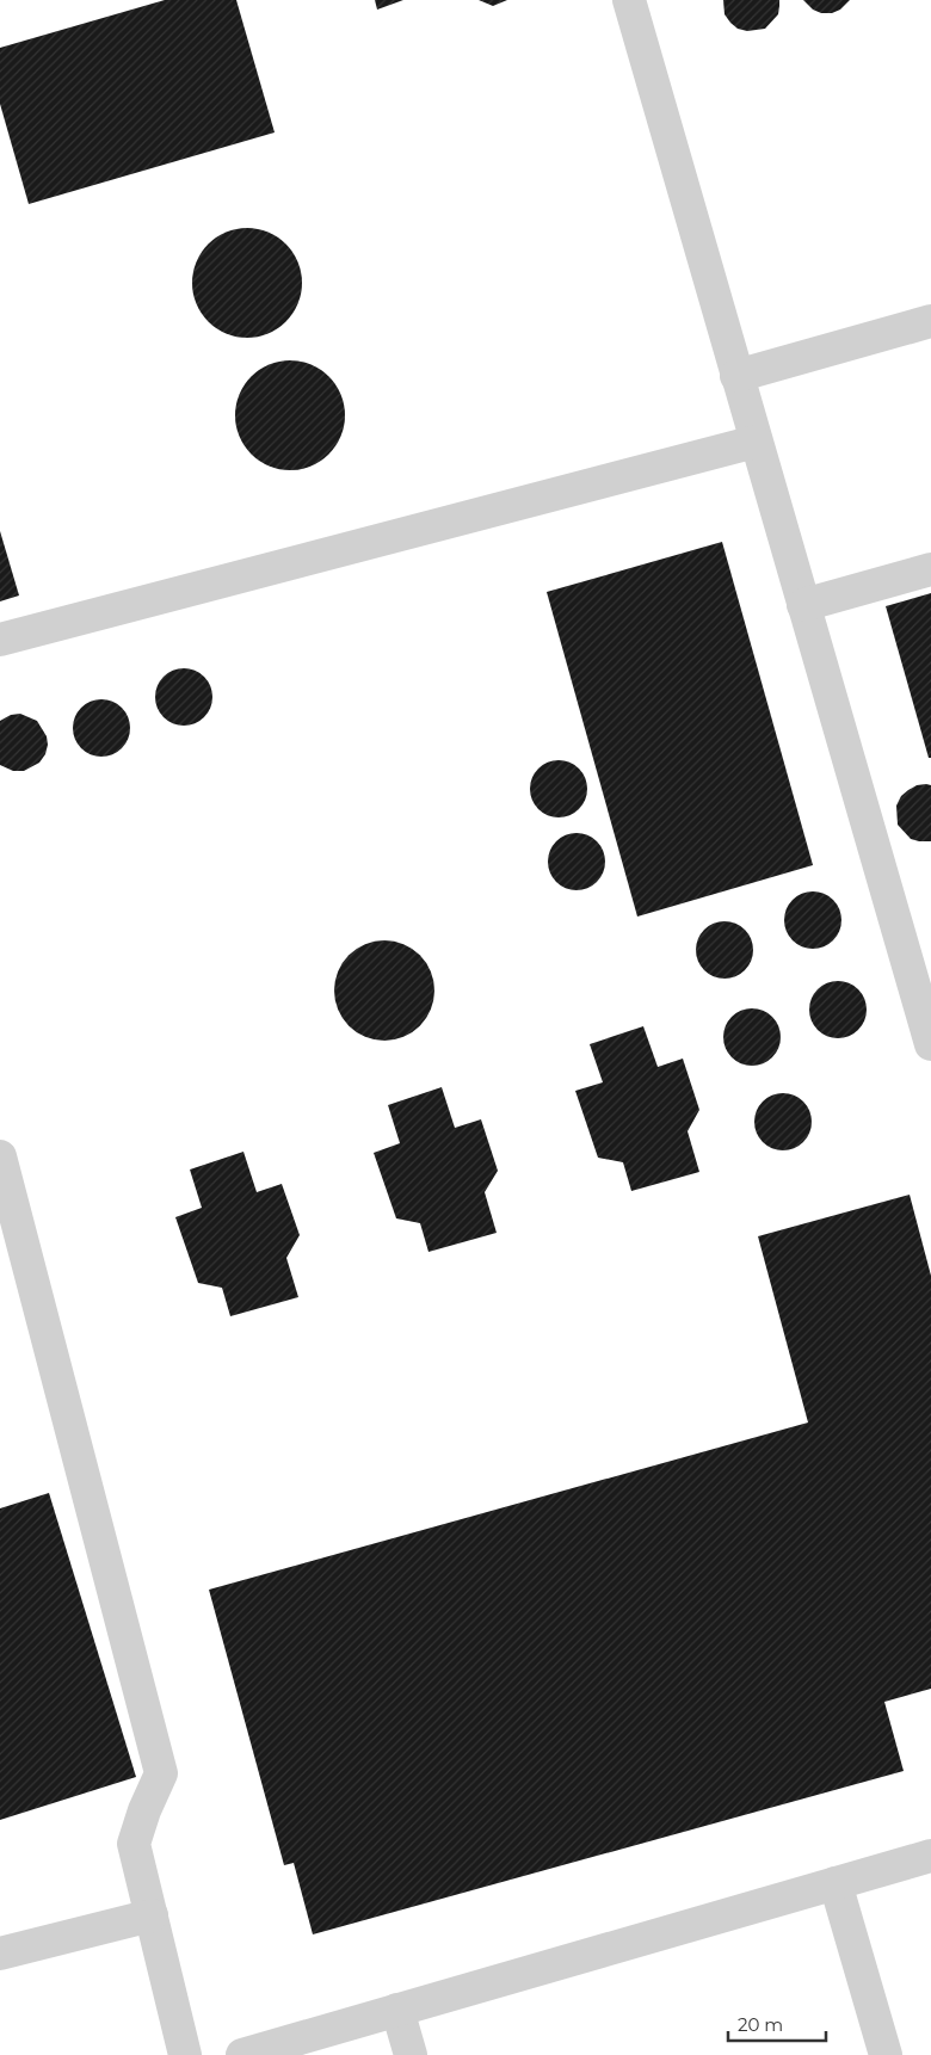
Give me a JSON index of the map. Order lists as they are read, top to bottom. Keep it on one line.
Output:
{"scale_bar":"20 m"}
